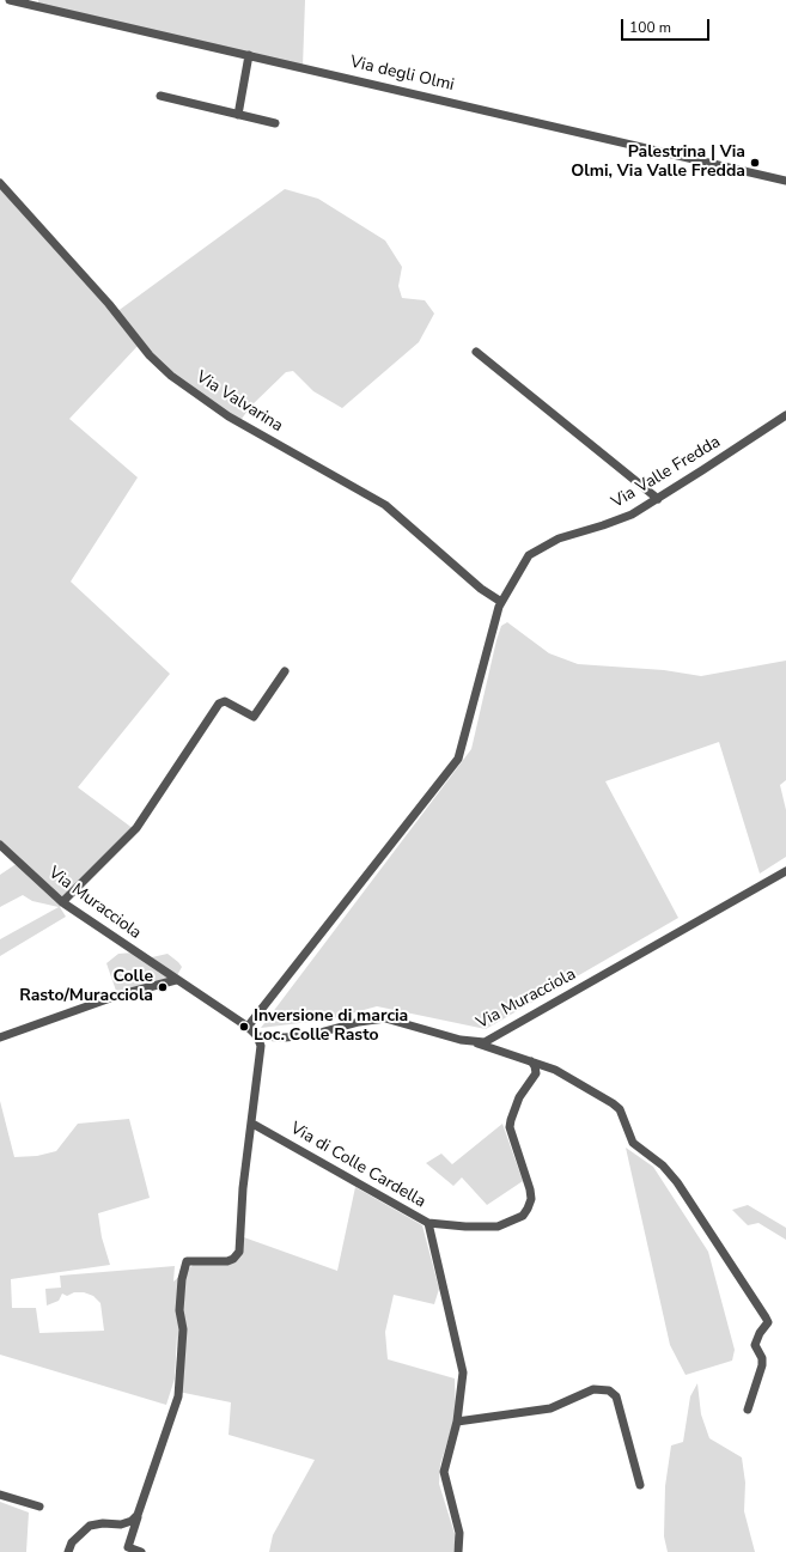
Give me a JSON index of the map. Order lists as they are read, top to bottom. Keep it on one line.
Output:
{"streets":{"street":["Via degli Olmi","Via Valvarina","Via Valle Fredda","Via Muracciola","Via di Colle Cardella"]},"crossings":[["Via Valvarina","Via Valle Fredda"],["Via Valle Fredda","Via Muracciola"]],"places":["Palestrina | Via Olmi, Via Valle Fredda","Colle Rasto/Muracciola","Inversione di marcia Loc. Colle Rasto"],"scale_bar":"100 m"}
